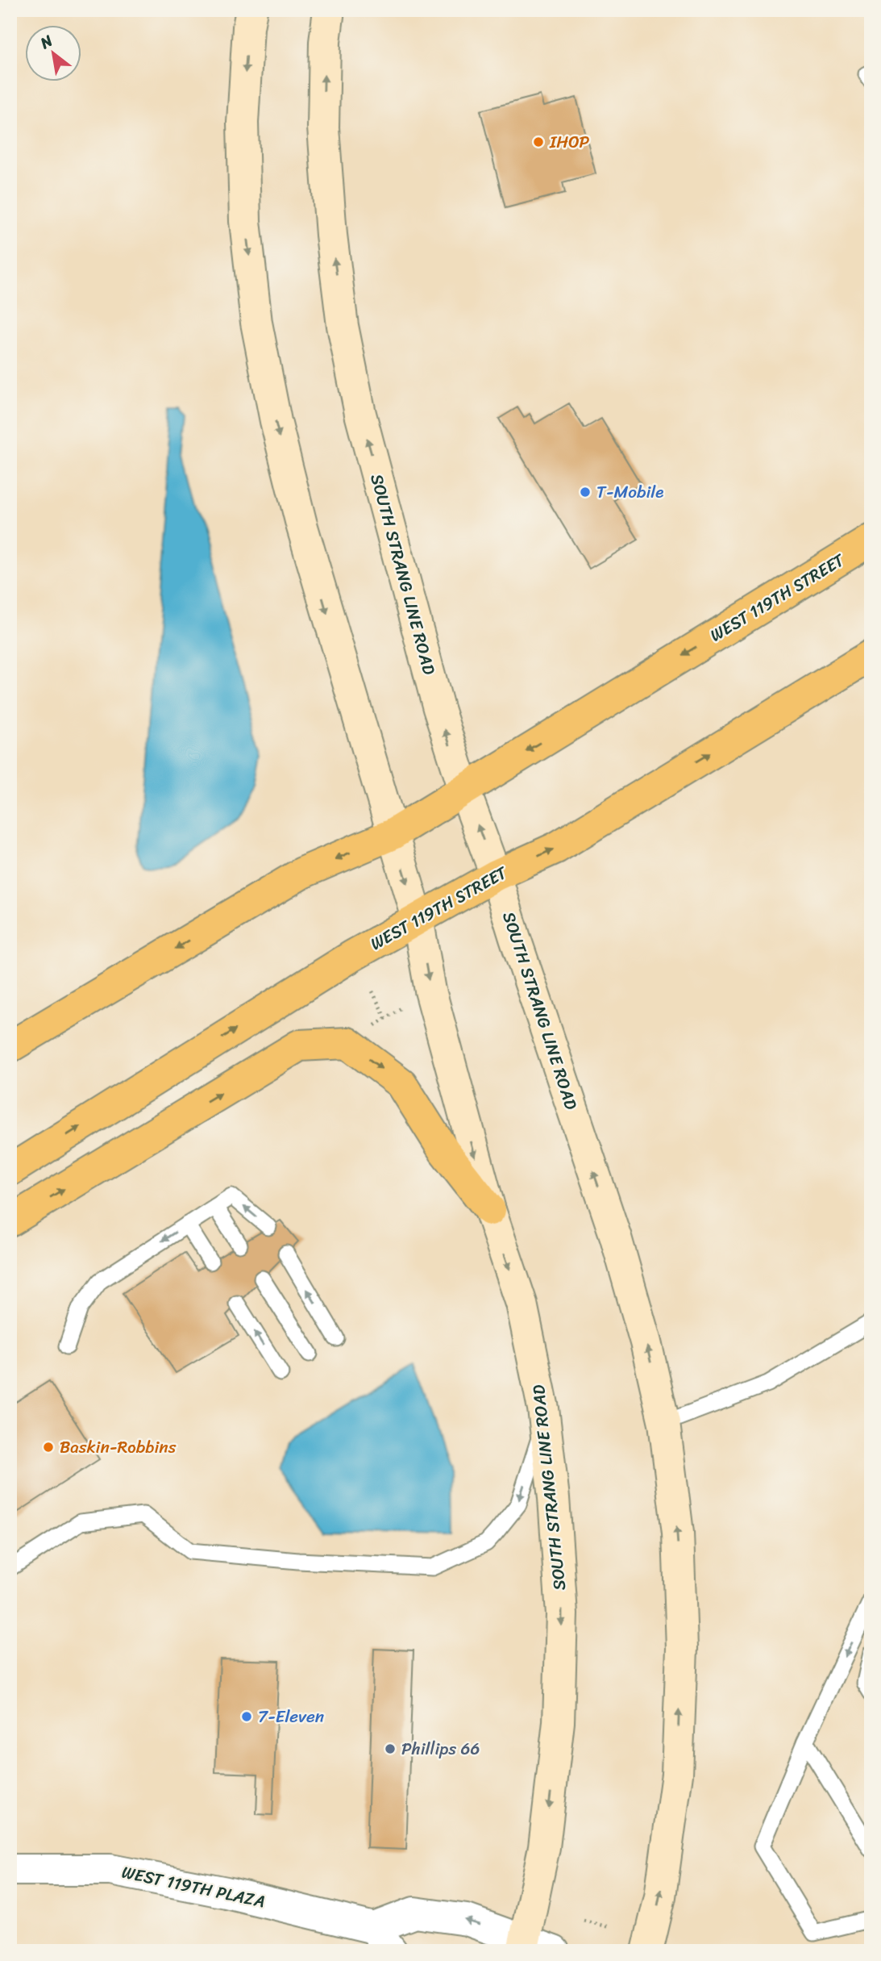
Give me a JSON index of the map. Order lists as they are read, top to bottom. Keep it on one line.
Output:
{"streets":{"main road":["SOUTH STRANG LINE ROAD","WEST 119TH STREET"],"street":["WEST 119TH PLAZA"]},"crossings":[["SOUTH STRANG LINE ROAD","WEST 119TH STREET"],["SOUTH STRANG LINE ROAD","WEST 119TH PLAZA"]],"places":["IHOP","T-Mobile","Baskin-Robbins","7-Eleven","Phillips 66"],"north":"top left"}
